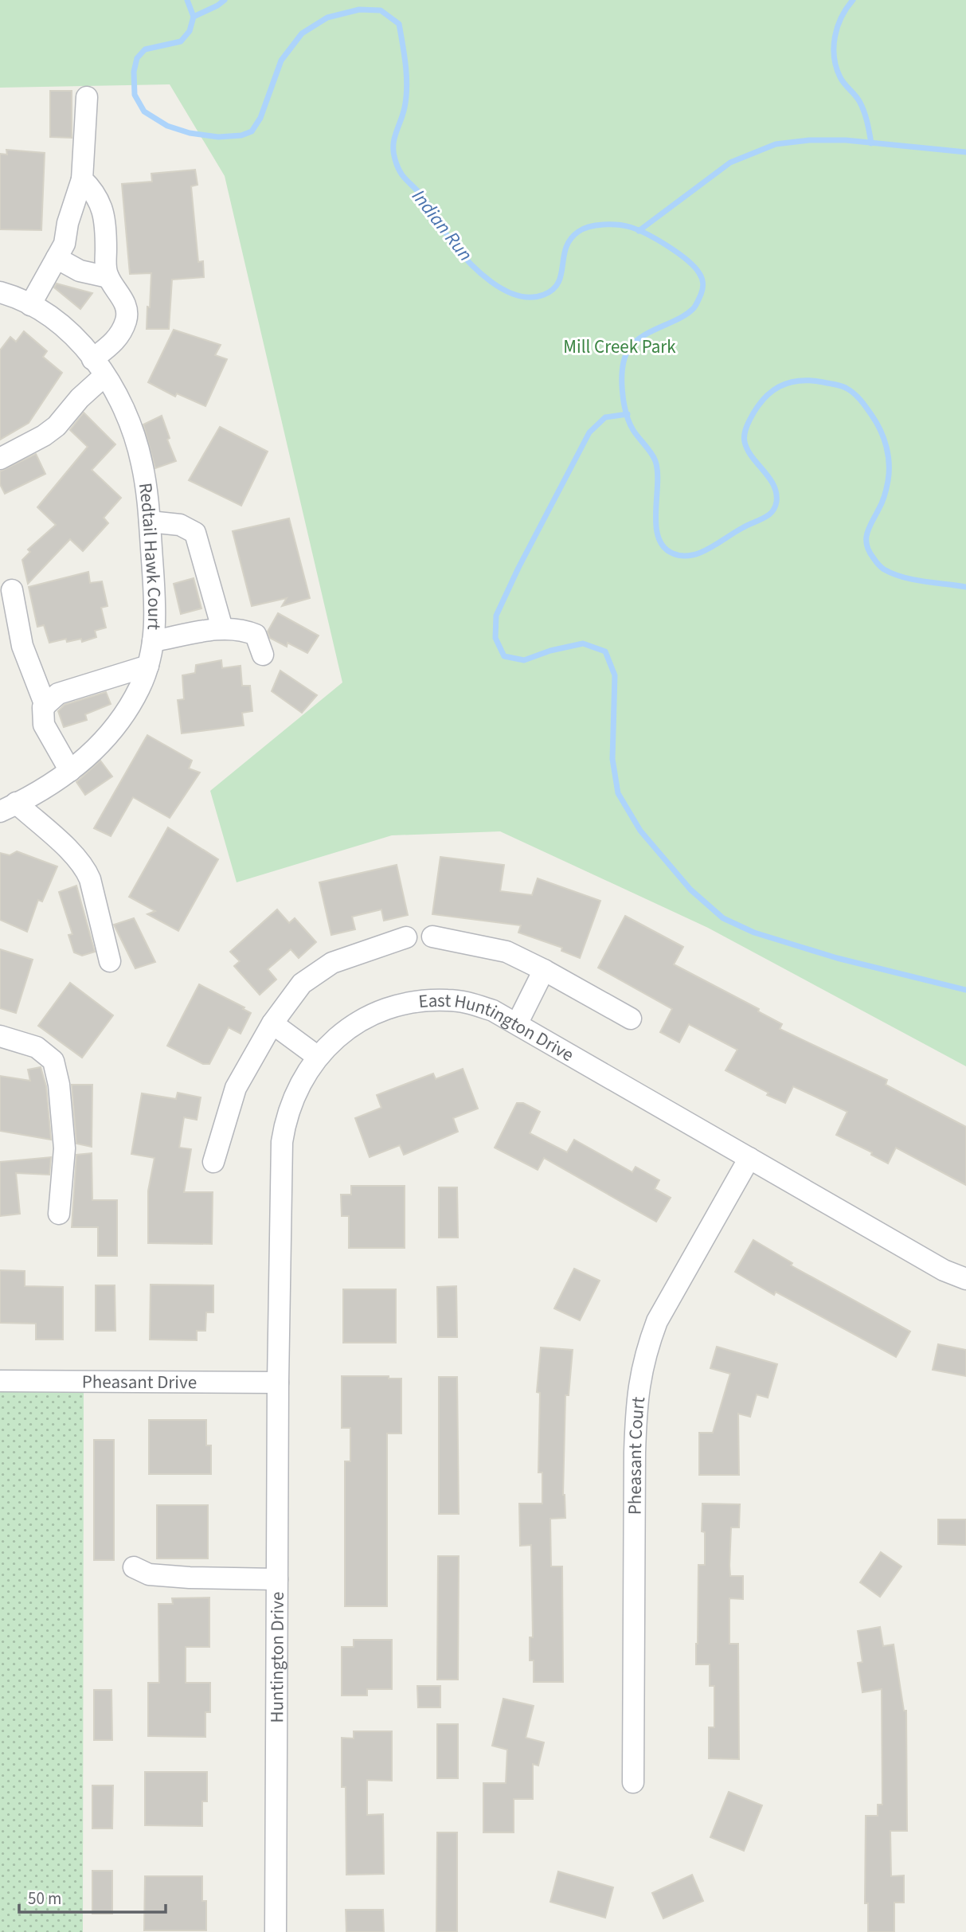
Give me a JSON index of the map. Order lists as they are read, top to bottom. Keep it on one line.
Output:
{"streets":{"street":["Redtail Hawk Court","East Huntington Drive","Pheasant Drive","Pheasant Court","Huntington Drive"]},"crossings":[["East Huntington Drive","Pheasant Drive"],["East Huntington Drive","Pheasant Court"],["East Huntington Drive","Huntington Drive"],["Pheasant Drive","Huntington Drive"]],"water":["Indian Run"],"parks":["Mill Creek Park"],"scale_bar":"50 m"}
